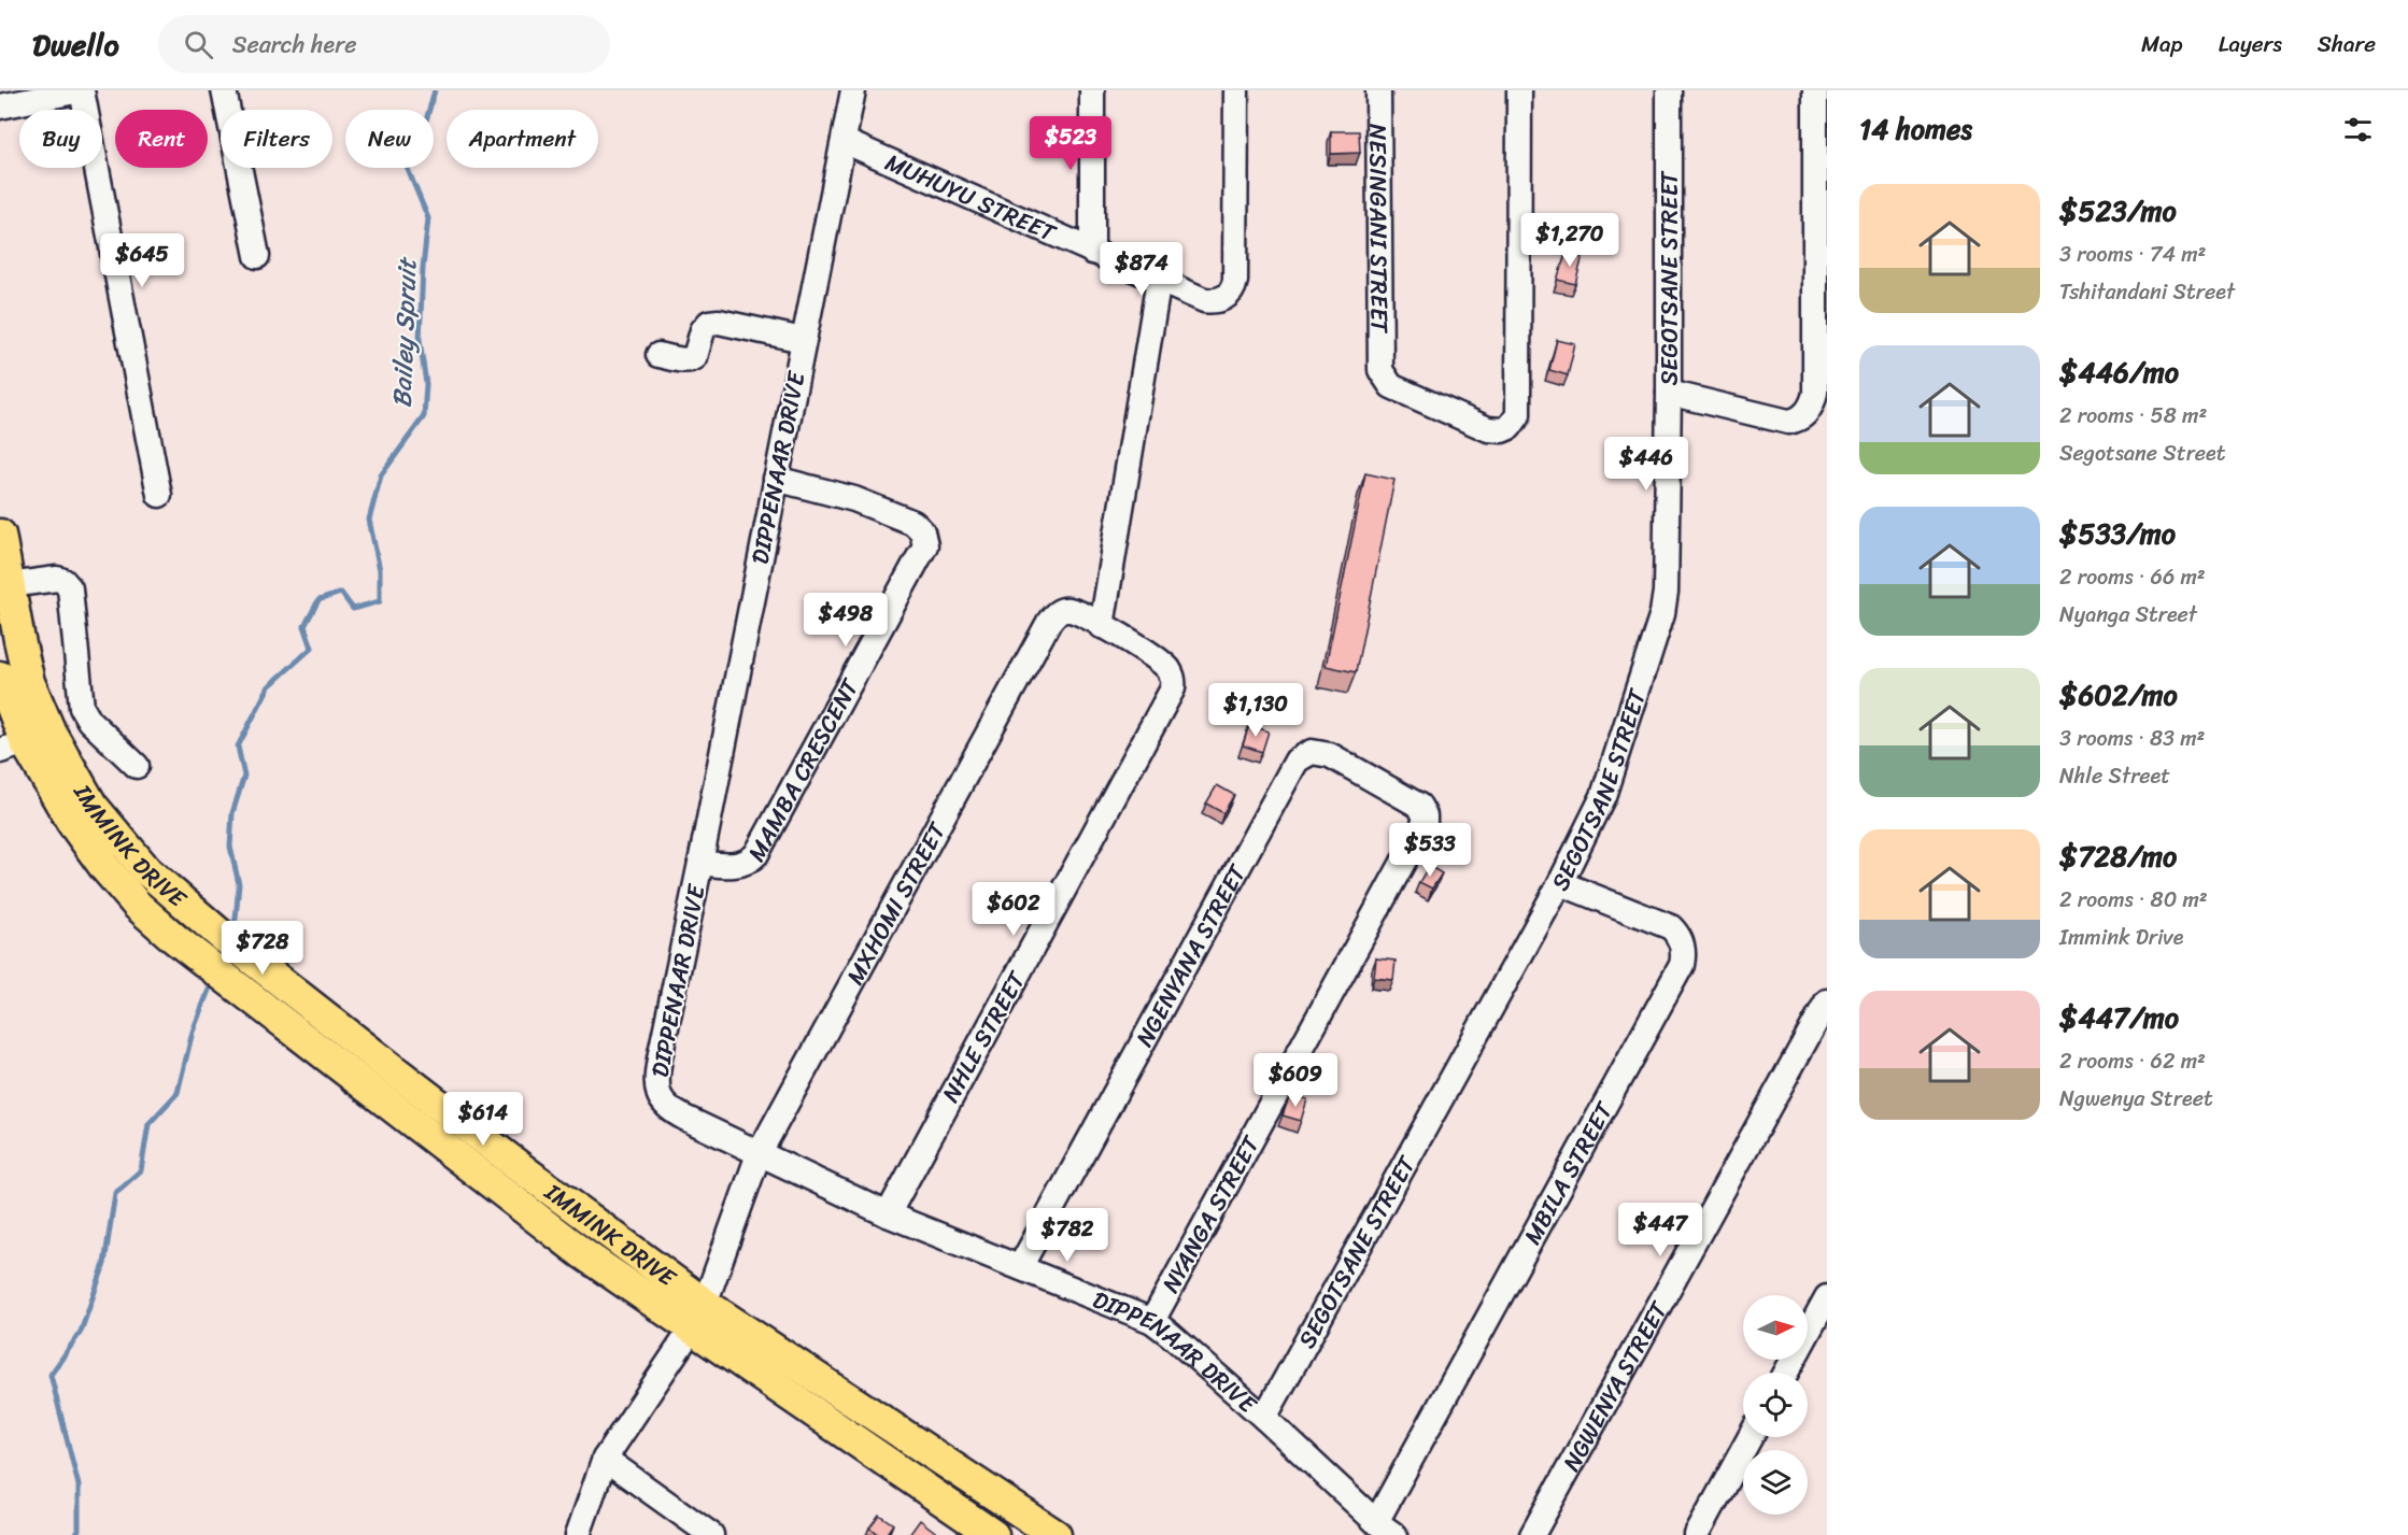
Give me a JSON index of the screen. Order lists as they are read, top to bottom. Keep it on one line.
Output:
{"streets":{"main road":["IMMINK DRIVE"],"street":["MUHUYU STREET","NESINGANI STREET","SEGOTSANE STREET","DIPPENAAR DRIVE","MAMBA CRESCENT","MXHOMI STREET","NGENYANA STREET","NHLE STREET","MBILA STREET","NYANGA STREET","NGWENYA STREET"]},"crossings":[["MUHUYU STREET","DIPPENAAR DRIVE"],["SEGOTSANE STREET","DIPPENAAR DRIVE"],["SEGOTSANE STREET","MBILA STREET"],["DIPPENAAR DRIVE","MAMBA CRESCENT"],["DIPPENAAR DRIVE","MXHOMI STREET"],["DIPPENAAR DRIVE","NGENYANA STREET"],["DIPPENAAR DRIVE","NHLE STREET"],["DIPPENAAR DRIVE","MBILA STREET"],["DIPPENAAR DRIVE","NYANGA STREET"],["IMMINK DRIVE","MXHOMI STREET"],["MXHOMI STREET","NHLE STREET"],["NGENYANA STREET","NYANGA STREET"]],"water":["Bailey Spruit"],"north":"right","page":{"header":"Dwello","search":"Search here","nav":["Map","Layers","Share"],"heading":"14 homes","chip":["Buy","Rent","Filters","New","Apartment"],"price":["$523","$1,270","$645","$874","$446","$498","$1,130","$533","$602","$728","$609","$614","$447","$782"],"list":[{"name":"$523/mo","note":"3 rooms · 74 m² · Tshitandani Street"},{"name":"$446/mo","note":"2 rooms · 58 m² · Segotsane Street"},{"name":"$533/mo","note":"2 rooms · 66 m² · Nyanga Street"},{"name":"$602/mo","note":"3 rooms · 83 m² · Nhle Street"},{"name":"$728/mo","note":"2 rooms · 80 m² · Immink Drive"},{"name":"$447/mo","note":"2 rooms · 62 m² · Ngwenya Street"}]}}
